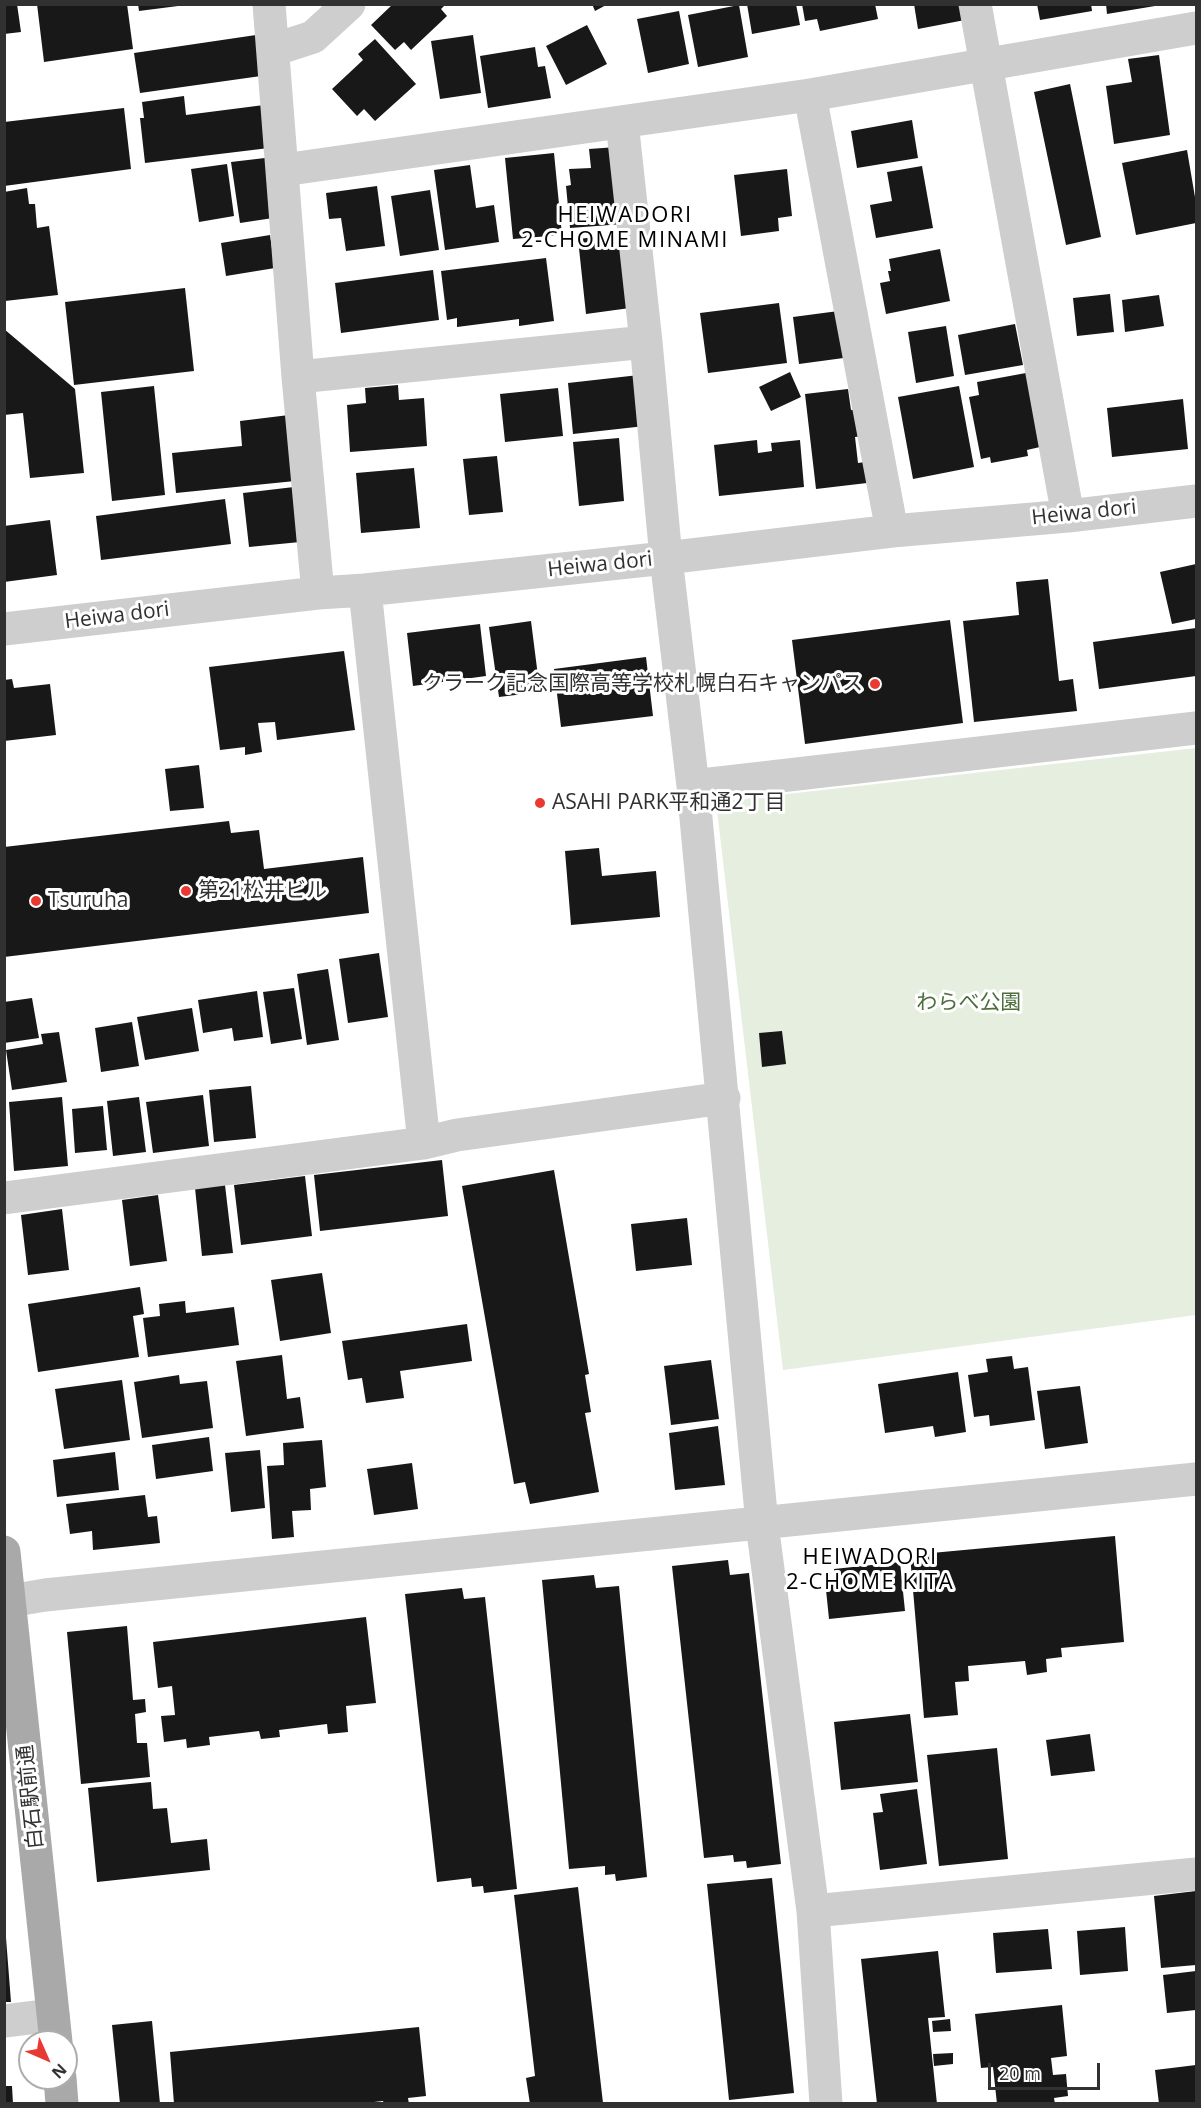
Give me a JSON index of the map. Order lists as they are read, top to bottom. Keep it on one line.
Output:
{"streets":{"main road":["白石駅前通"],"street":["Heiwa dori"]},"districts":["HEIWADORI 2-CHOME MINAMI","HEIWADORI 2-CHOME KITA"],"parks":["わらべ公園"],"places":["クラーク記念国際高等学校札幌白石キャンパス","ASAHI PARK平和通2丁目","第21松井ビル","Tsuruha"],"scale_bar":"20 m","north":"bottom right"}
